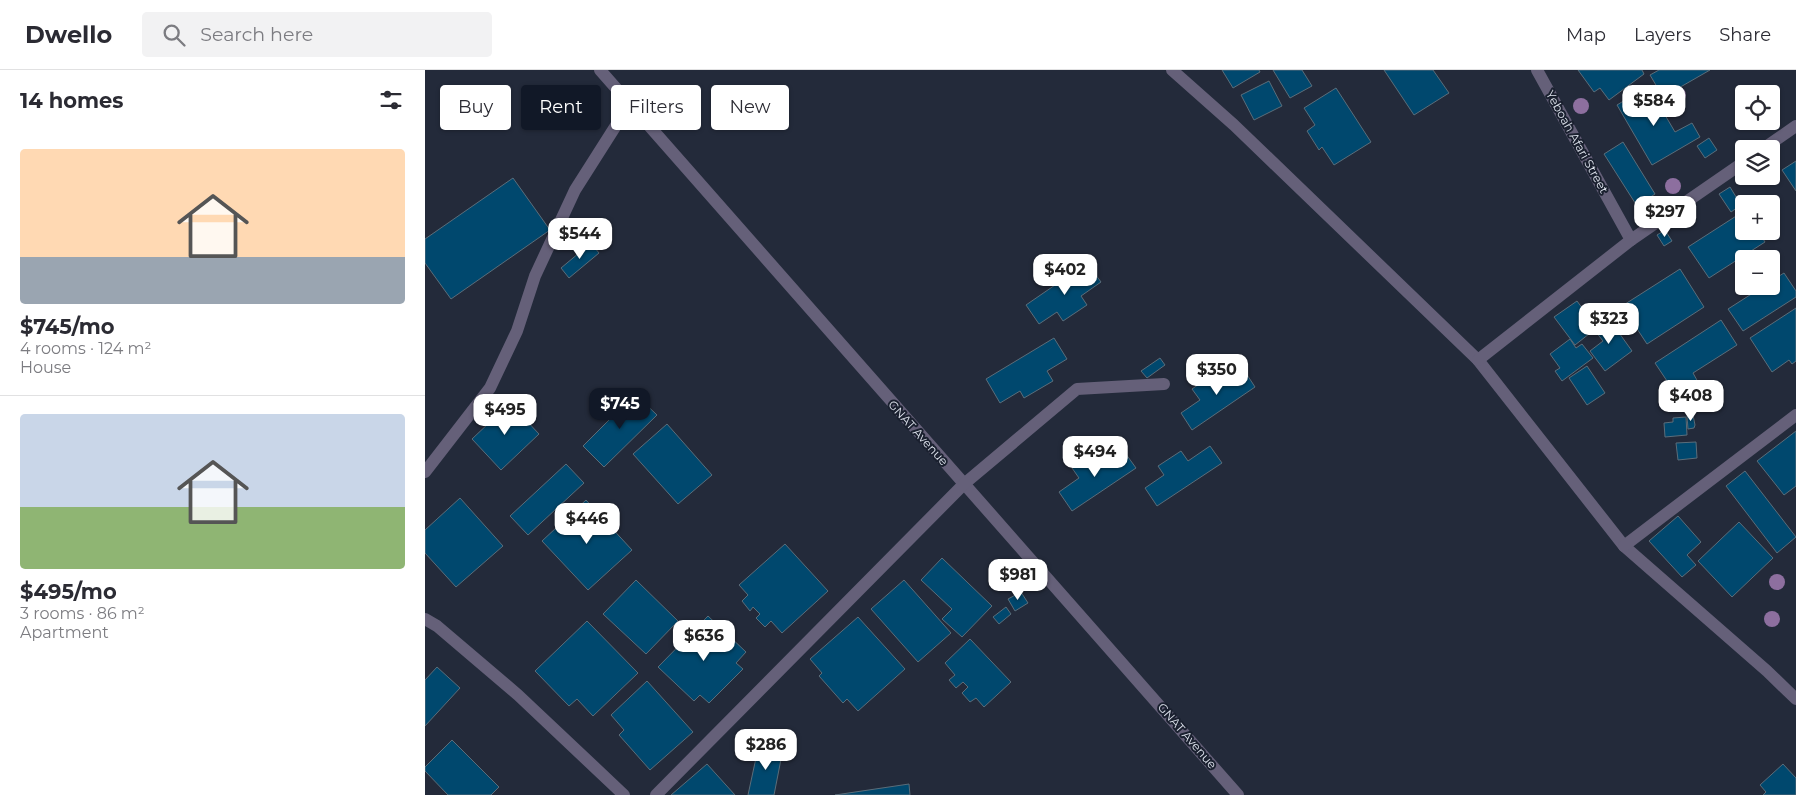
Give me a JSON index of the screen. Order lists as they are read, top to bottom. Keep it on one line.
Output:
{"streets":{"street":["Yeboah Afari Street","GNAT Avenue"]},"page":{"header":"Dwello","search":"Search here","nav":["Map","Layers","Share"],"heading":"14 homes","map_buttons":["+","−"],"price":["$584","$297","$544","$402","$323","$350","$408","$745","$495","$494","$446","$981","$636","$286"],"chip":["Buy","Rent","Filters","New"],"list":[{"name":"$745/mo","note":"4 rooms · 124 m² · House"},{"name":"$495/mo","note":"3 rooms · 86 m² · Apartment"}]}}
